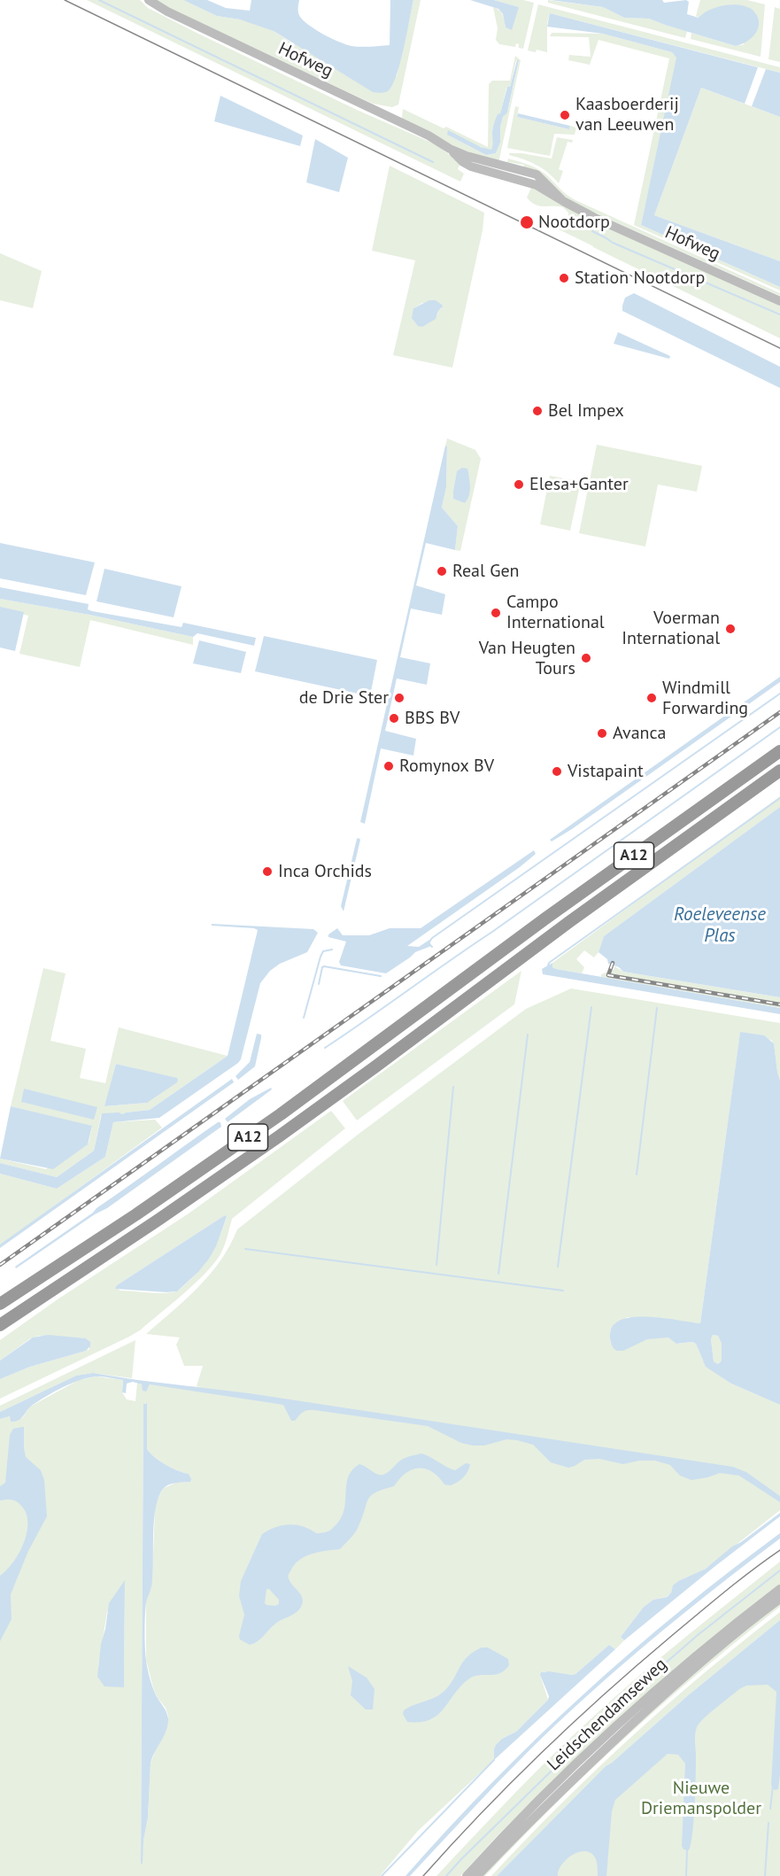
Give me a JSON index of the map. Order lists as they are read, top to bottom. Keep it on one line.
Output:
{"streets":{"highway":["A12"],"main road":["Hofweg","Leidschendamseweg"]},"water":["Roeleveense Plas"],"parks":["Nieuwe Driemanspolder"],"places":["Kaasboerderij van Leeuwen","Nootdorp","Station Nootdorp","Bel Impex","Elesa+Ganter","Real Gen","Campo International","Voerman International","Van Heugten Tours","de Drie Ster","Windmill Forwarding","BBS BV","Avanca","Romynox BV","Vistapaint","Inca Orchids"]}
